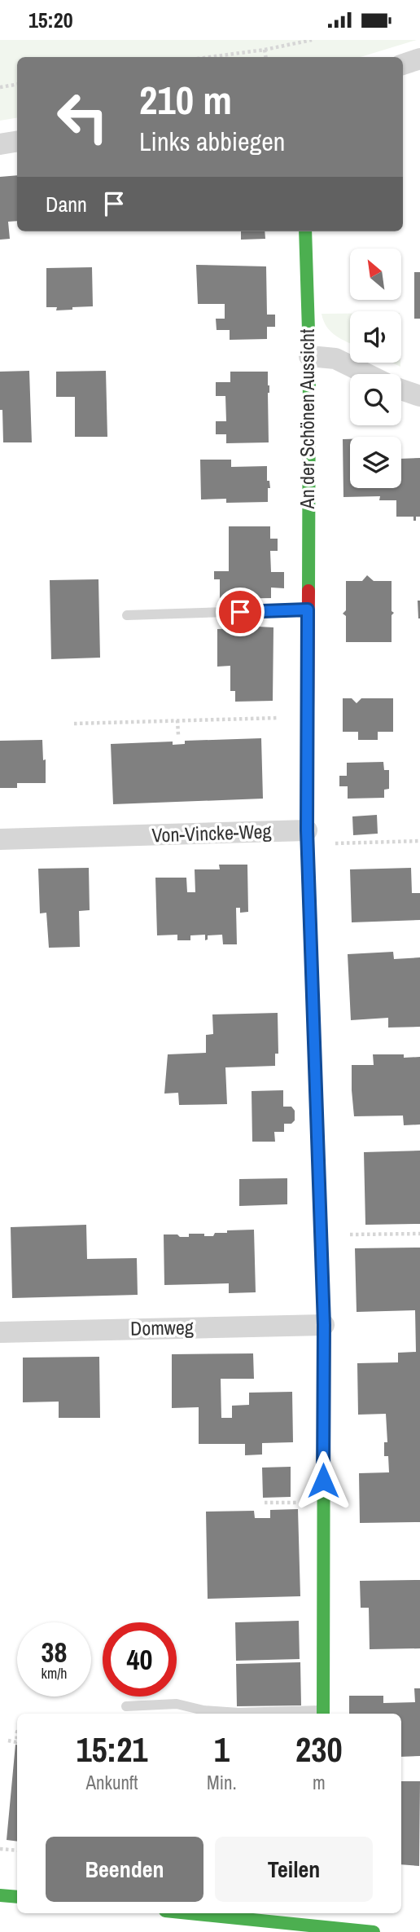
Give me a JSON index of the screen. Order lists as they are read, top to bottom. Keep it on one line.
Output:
{"streets":{"street":["An der Schönen Aussicht","Von-Vincke-Weg","Domweg"]},"crossings":[["An der Schönen Aussicht","Von-Vincke-Weg"],["An der Schönen Aussicht","Domweg"]],"north":"top left","page":{"status":"15:20","turn":["210 m","Links abbiegen"],"then":"Dann","speed":"38 km/h","limit":"40","eta":["15:21","Ankunft","1","Min.","230","m"],"buttons":["Beenden","Teilen"]}}
